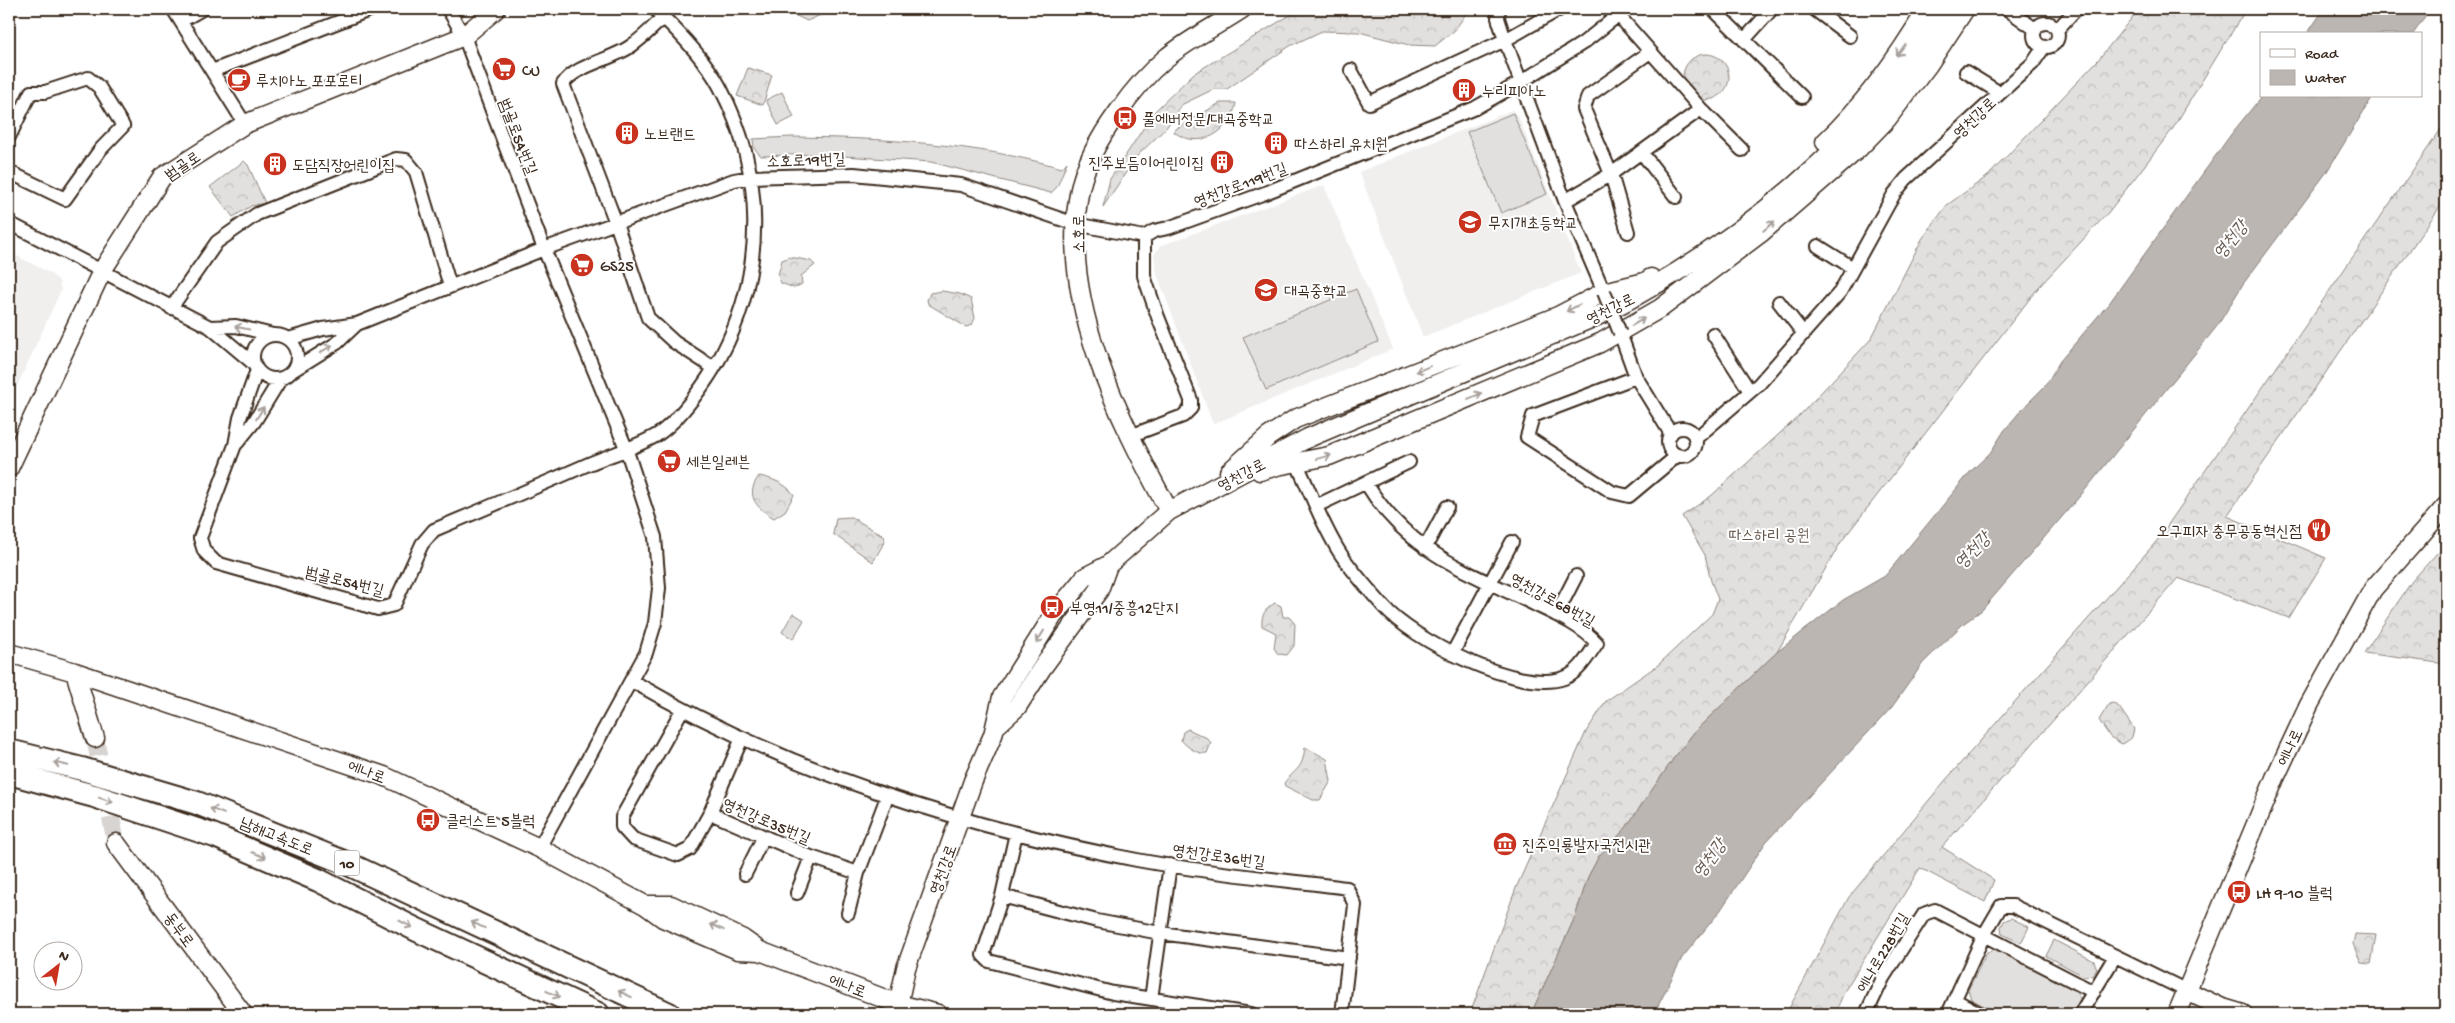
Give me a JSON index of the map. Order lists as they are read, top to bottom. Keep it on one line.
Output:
{"streets":{"highway":["남해고속도로","10"],"street":["영천강로","범골로54번길","소호로19번길","범골로","영천강로119번길","소호로","영천강로68번길","에나로","영천강로35번길","영천강로36번길","동부로","에나로228번길"]},"crossings":[["영천강로","소호로"],["영천강로","영천강로68번길"],["영천강로","에나로"],["영천강로","영천강로36번길"],["범골로54번길","소호로19번길"],["범골로54번길","범골로"],["범골로54번길","에나로"],["소호로19번길","소호로"]],"water":["영천강"],"parks":["따스하리 공원"],"places":{"supermarket":["CU","GS25","세븐일레븐"],"cafe":["루치아노 포포로티"],"building":["누리피아노","노브랜드","따스하리 유치원","진주보듬이어린이집","도담직장어린이집"],"bus stop":["풀에버정문/대곡중학교","부영11/중흥12단지","클러스트 5블럭","LH 9-10 블럭"],"school or university":["무지개초등학교","대곡중학교"],"restaurant":["오구피자 충무공동혁신점"],"museum":["진주익룡발자국전시관"]},"legend":["Road","Water"],"north":"top right"}
